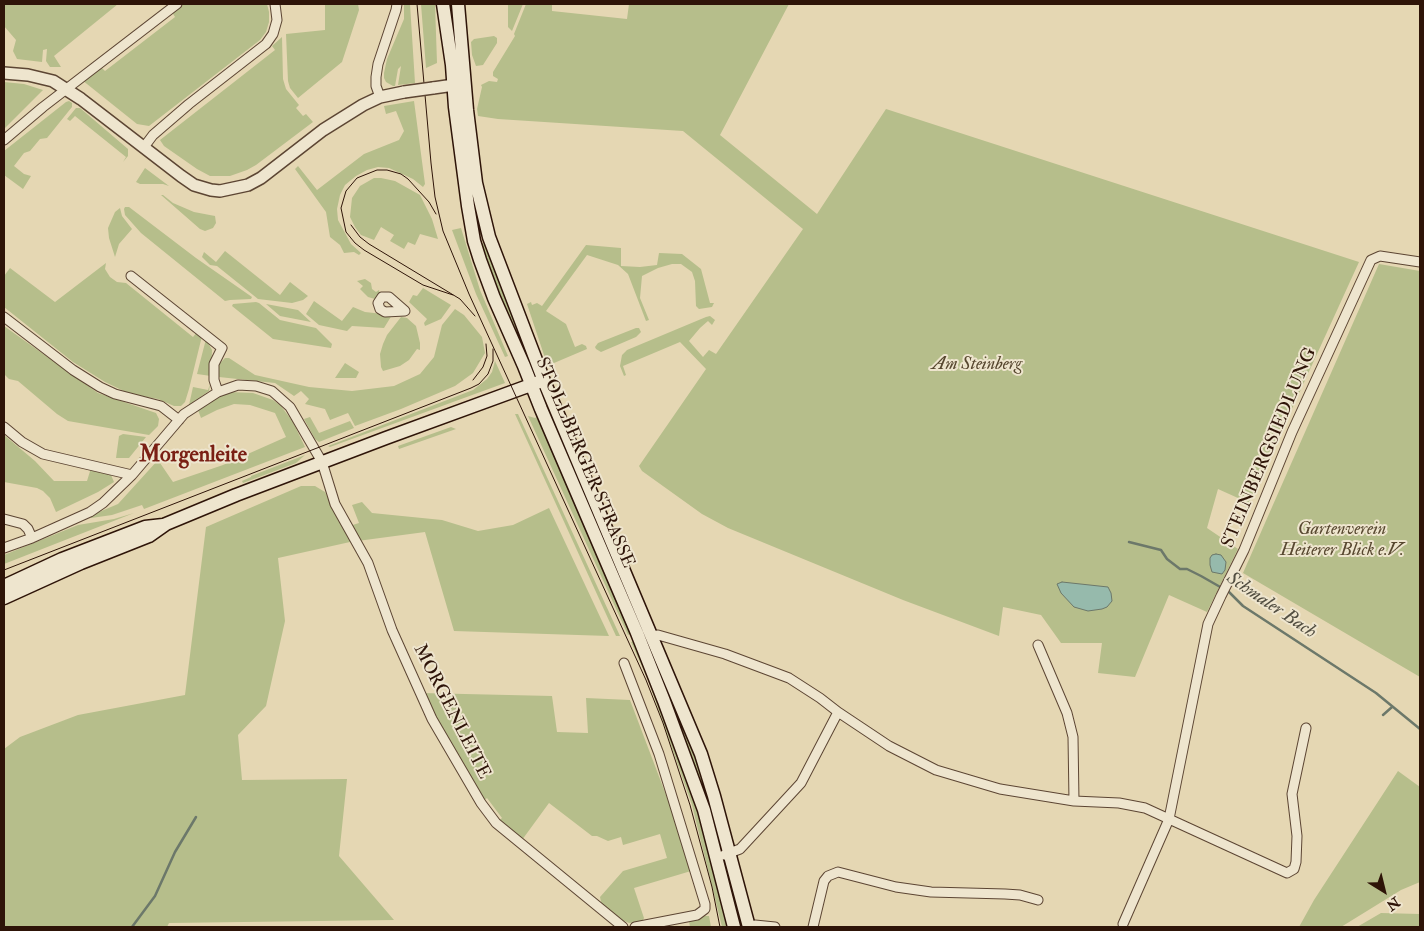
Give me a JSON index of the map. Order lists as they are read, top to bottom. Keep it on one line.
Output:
{"streets":{"main road":["STOLLBERGER STRASSE"],"street":["STEINBERGSIEDLUNG","MORGENLEITE"]},"districts":["Morgenleite"],"water":["Schmaler Bach"],"parks":["Am Steinberg","Gartenverein Heiterer Blick e.V."],"north":"bottom right"}
